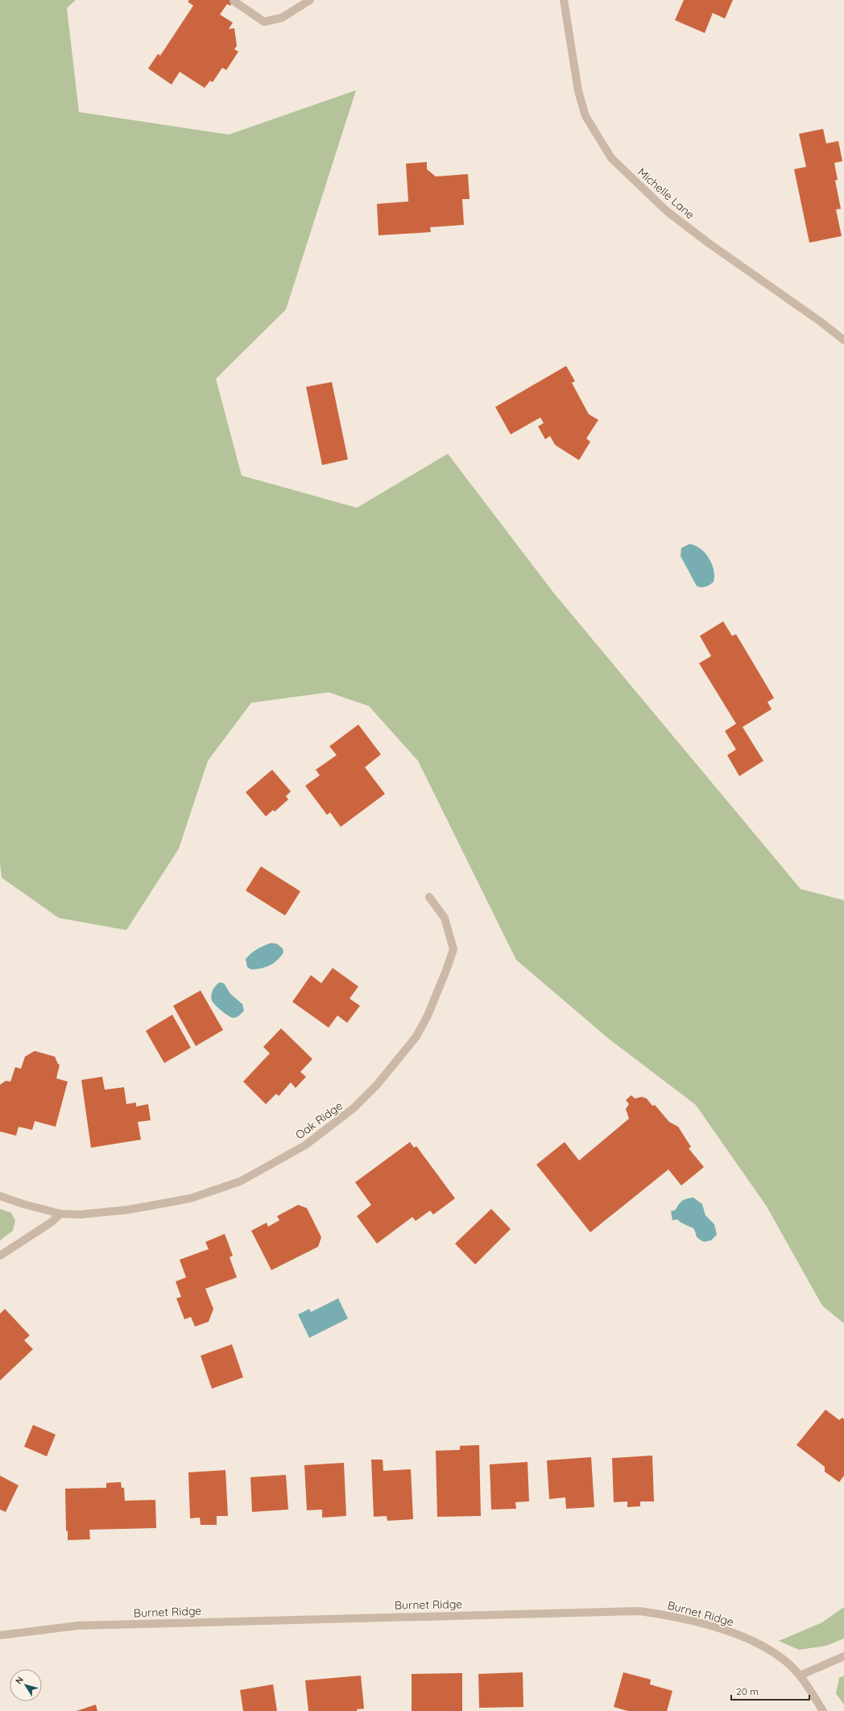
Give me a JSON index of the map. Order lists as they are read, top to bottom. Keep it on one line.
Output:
{"streets":{"street":["Michelle Lane","Oak Ridge","Burnet Ridge"]},"scale_bar":"20 m","north":"top left"}
